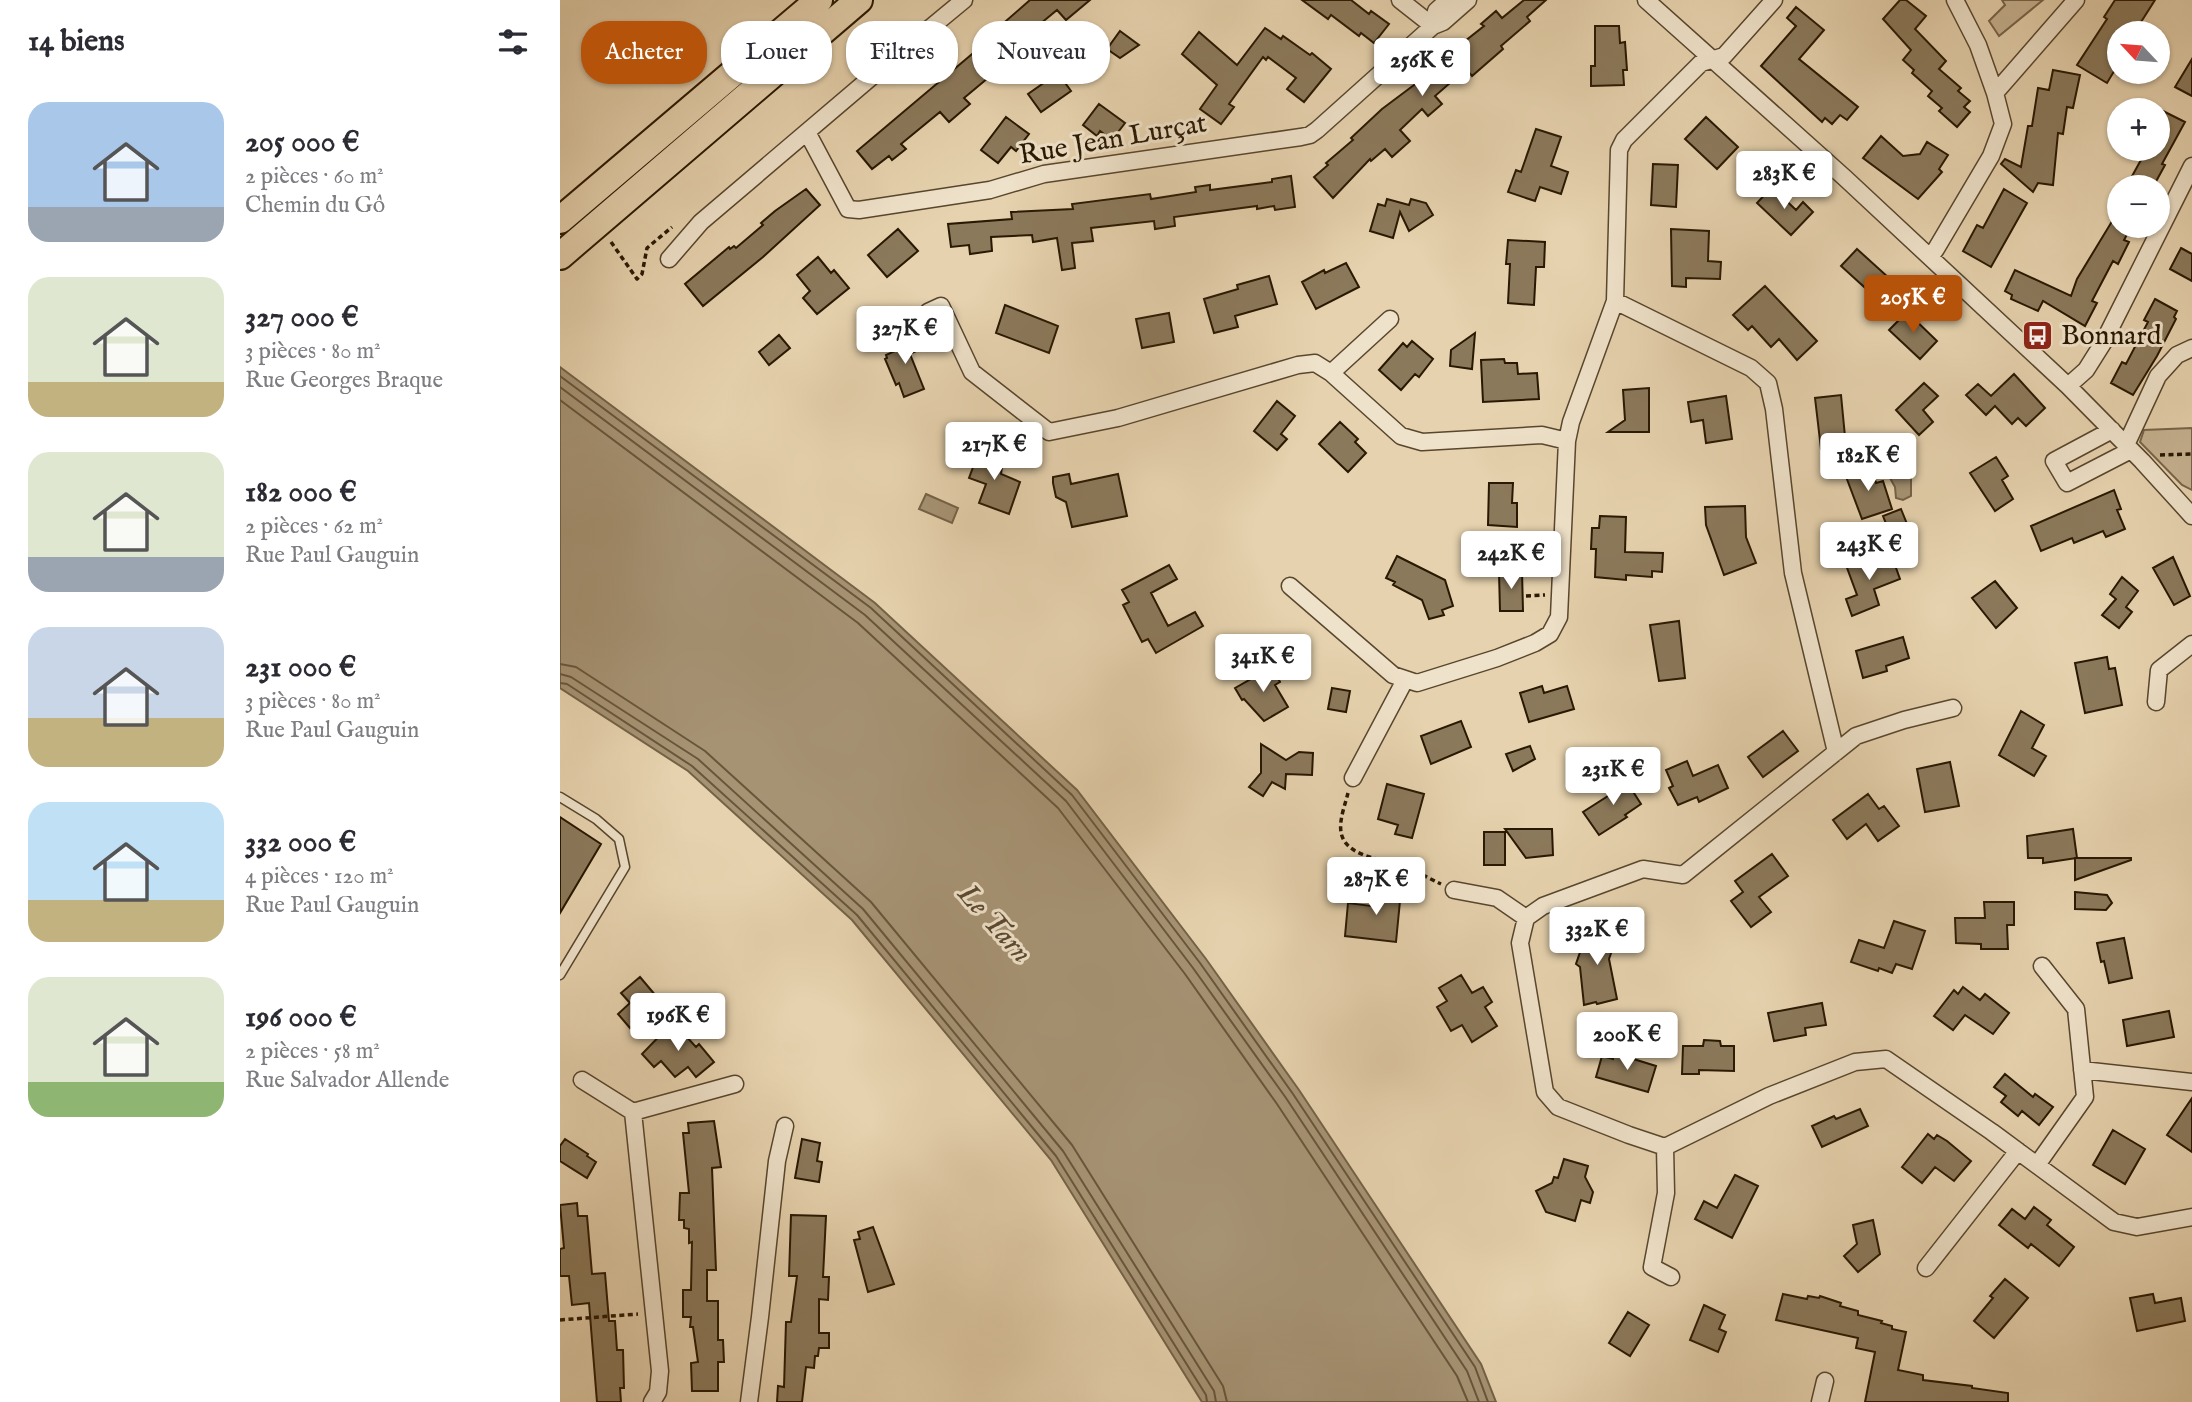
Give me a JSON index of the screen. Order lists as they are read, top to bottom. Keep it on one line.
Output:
{"streets":{"street":["Rue Jean Lurçat"]},"water":["Le Tarn"],"places":{"bus stop":["Bonnard"]},"north":"top left","page":{"heading":"14 biens","map_buttons":["+","−"],"chip":["Acheter","Louer","Filtres","Nouveau"],"price":["256K €","283K €","205K €","327K €","217K €","182K €","243K €","242K €","341K €","231K €","287K €","332K €","196K €","200K €"],"list":[{"name":"205 000 €","note":"2 pièces · 60 m² · Chemin du Gô"},{"name":"327 000 €","note":"3 pièces · 80 m² · Rue Georges Braque"},{"name":"182 000 €","note":"2 pièces · 62 m² · Rue Paul Gauguin"},{"name":"231 000 €","note":"3 pièces · 80 m² · Rue Paul Gauguin"},{"name":"332 000 €","note":"4 pièces · 120 m² · Rue Paul Gauguin"},{"name":"196 000 €","note":"2 pièces · 58 m² · Rue Salvador Allende"}]}}
